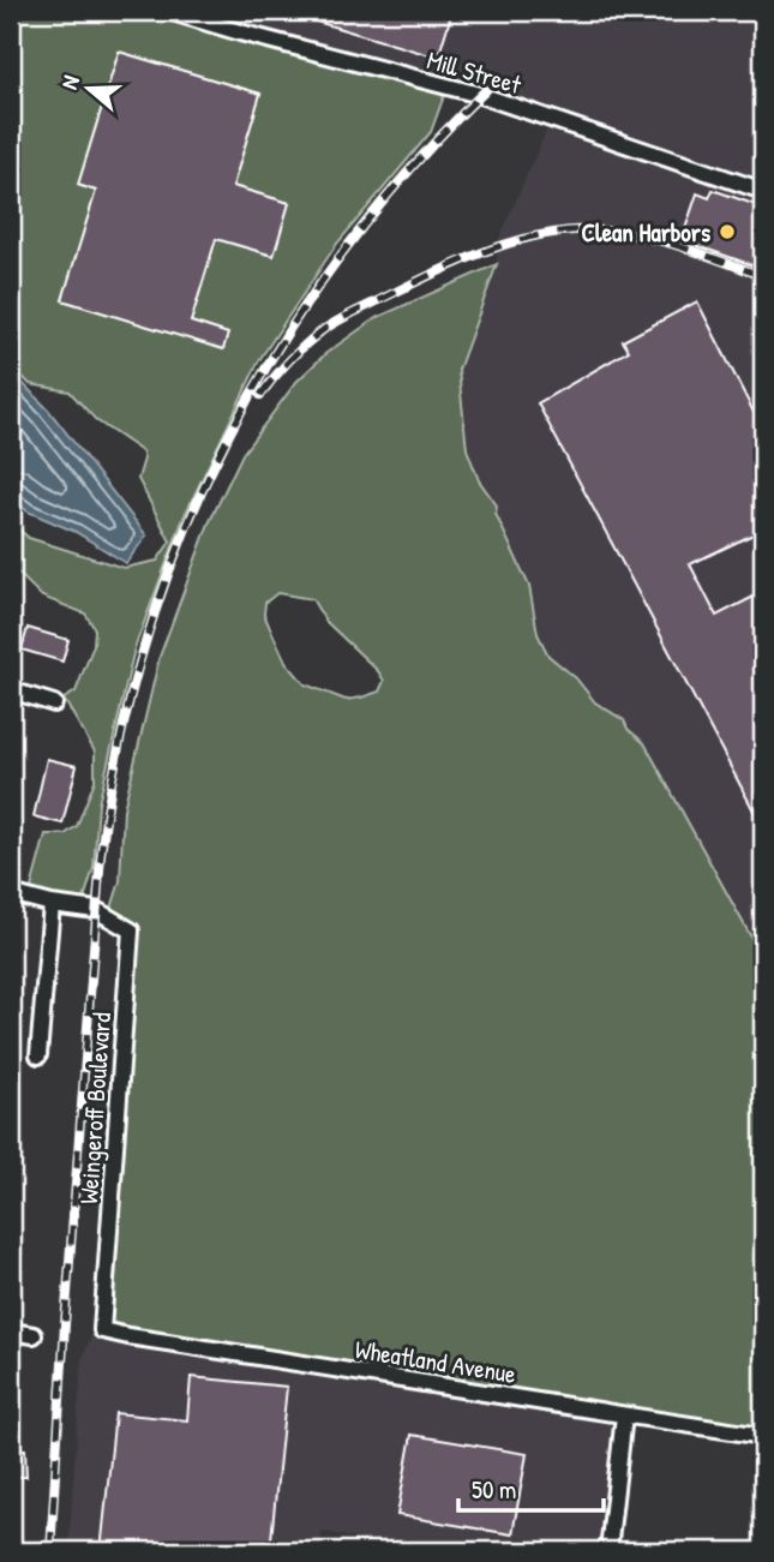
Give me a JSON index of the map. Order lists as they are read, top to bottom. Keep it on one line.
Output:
{"streets":{"street":["Mill Street","Weingeroff Boulevard","Wheatland Avenue"]},"crossings":[["Weingeroff Boulevard","Wheatland Avenue"]],"places":["Clean Harbors"],"scale_bar":"50 m","north":"left"}
